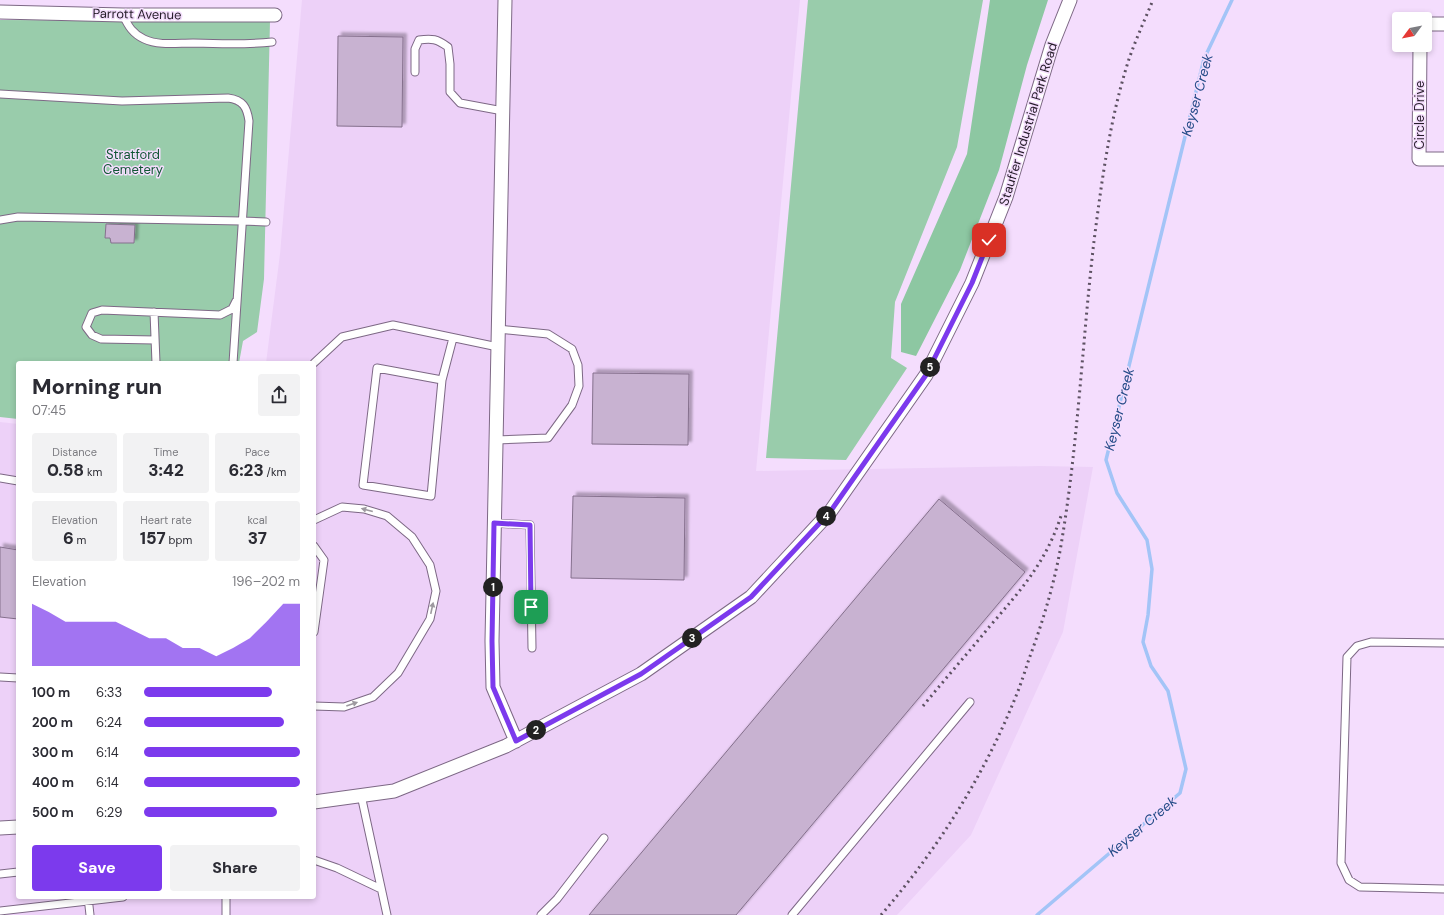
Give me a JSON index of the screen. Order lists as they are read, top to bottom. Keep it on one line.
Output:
{"streets":{"street":["Parrott Avenue","Circle Drive","Stauffer Industrial Park Road"]},"water":["Keyser Creek"],"parks":["Stratford Cemetery"],"north":"bottom left","page":{"pins":["5","4","1","3","2"],"heading":["Morning run","07:45"],"stats":[["Distance","0.58 km"],["Time","3:42"],["Pace","6:23 /km"],["Elevation","6 m"],["Heart rate","157 bpm"],["kcal","37"]],"chart":["Elevation","196–202 m"],"list":[{"name":"100 m","note":"6:33"},{"name":"200 m","note":"6:24"},{"name":"300 m","note":"6:14"},{"name":"400 m","note":"6:14"},{"name":"500 m","note":"6:29"}],"buttons":["Save","Share"]}}
